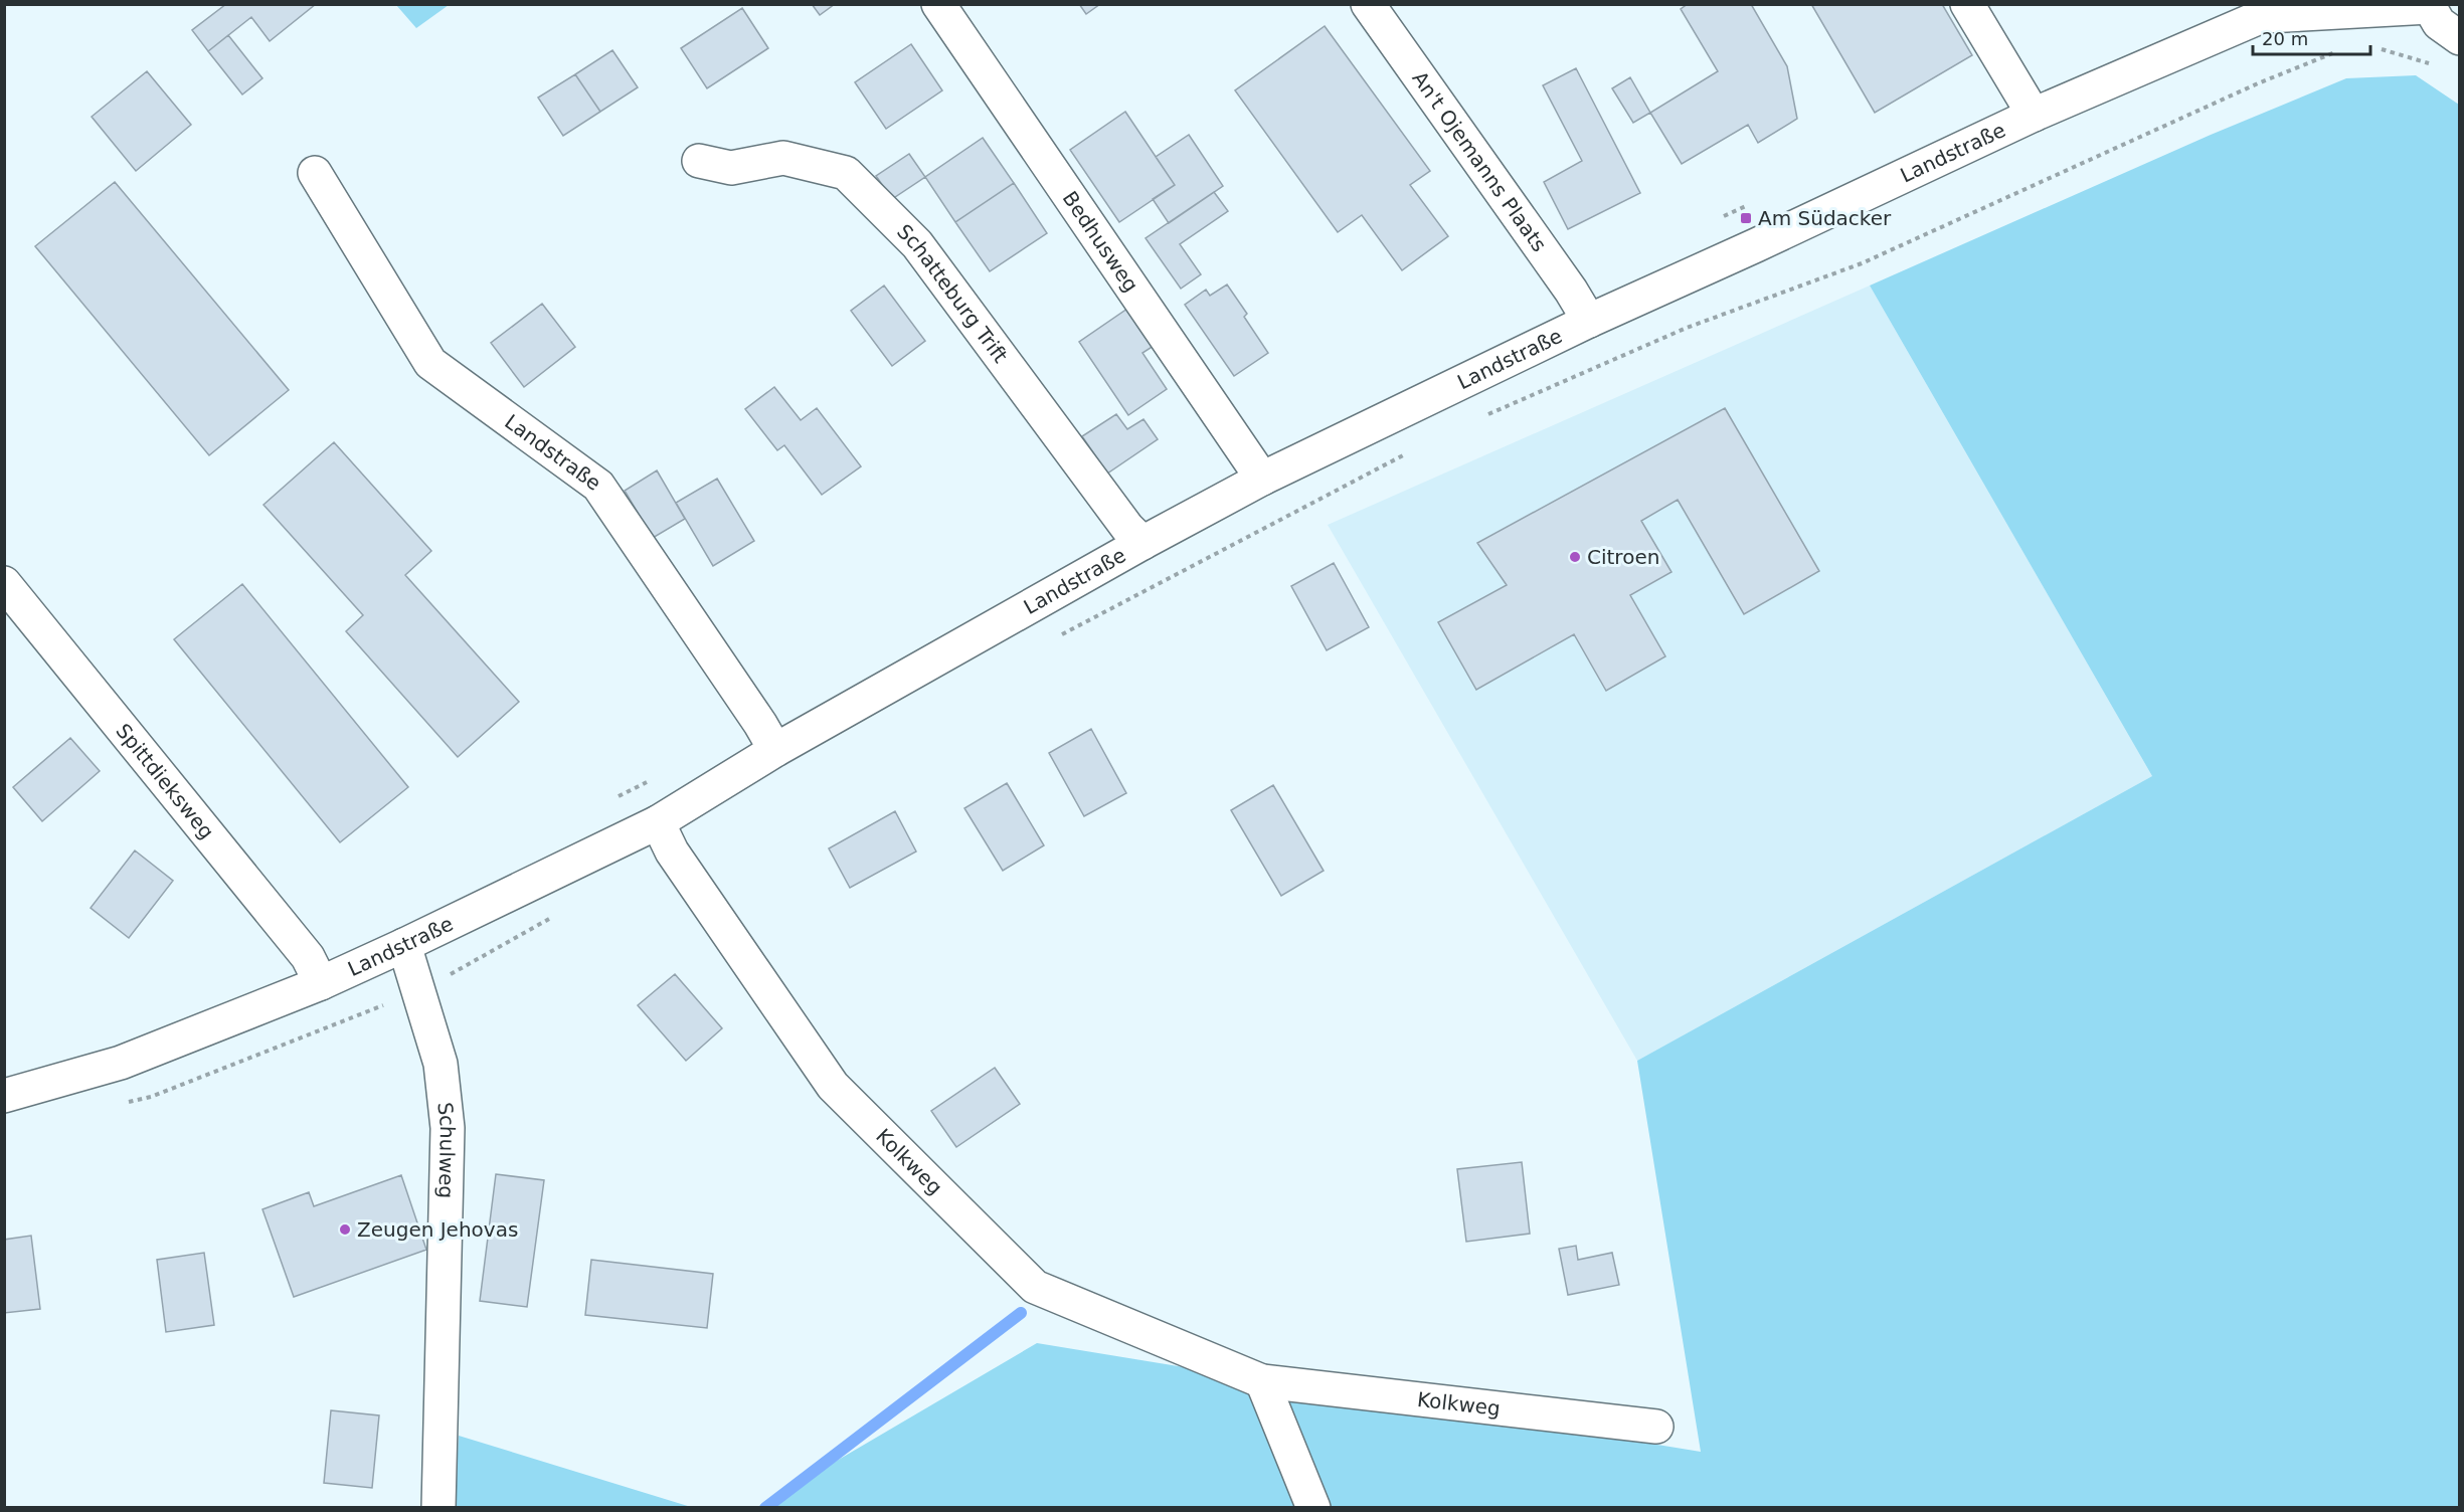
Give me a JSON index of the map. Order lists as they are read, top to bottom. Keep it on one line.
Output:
{"streets":{"street":["Landstraße","An't Ojemanns Plaats","Bedhusweg","Schatteburg Trift","Spittdieksweg","Schulweg","Kolkweg"]},"crossings":[["Landstraße","An't Ojemanns Plaats"],["Landstraße","Bedhusweg"],["Landstraße","Schatteburg Trift"],["Landstraße","Spittdieksweg"],["Landstraße","Schulweg"],["Landstraße","Kolkweg"]],"places":{"transit":["Am Südacker"],"other":["Citroen","Zeugen Jehovas"]},"scale_bar":"20 m"}
